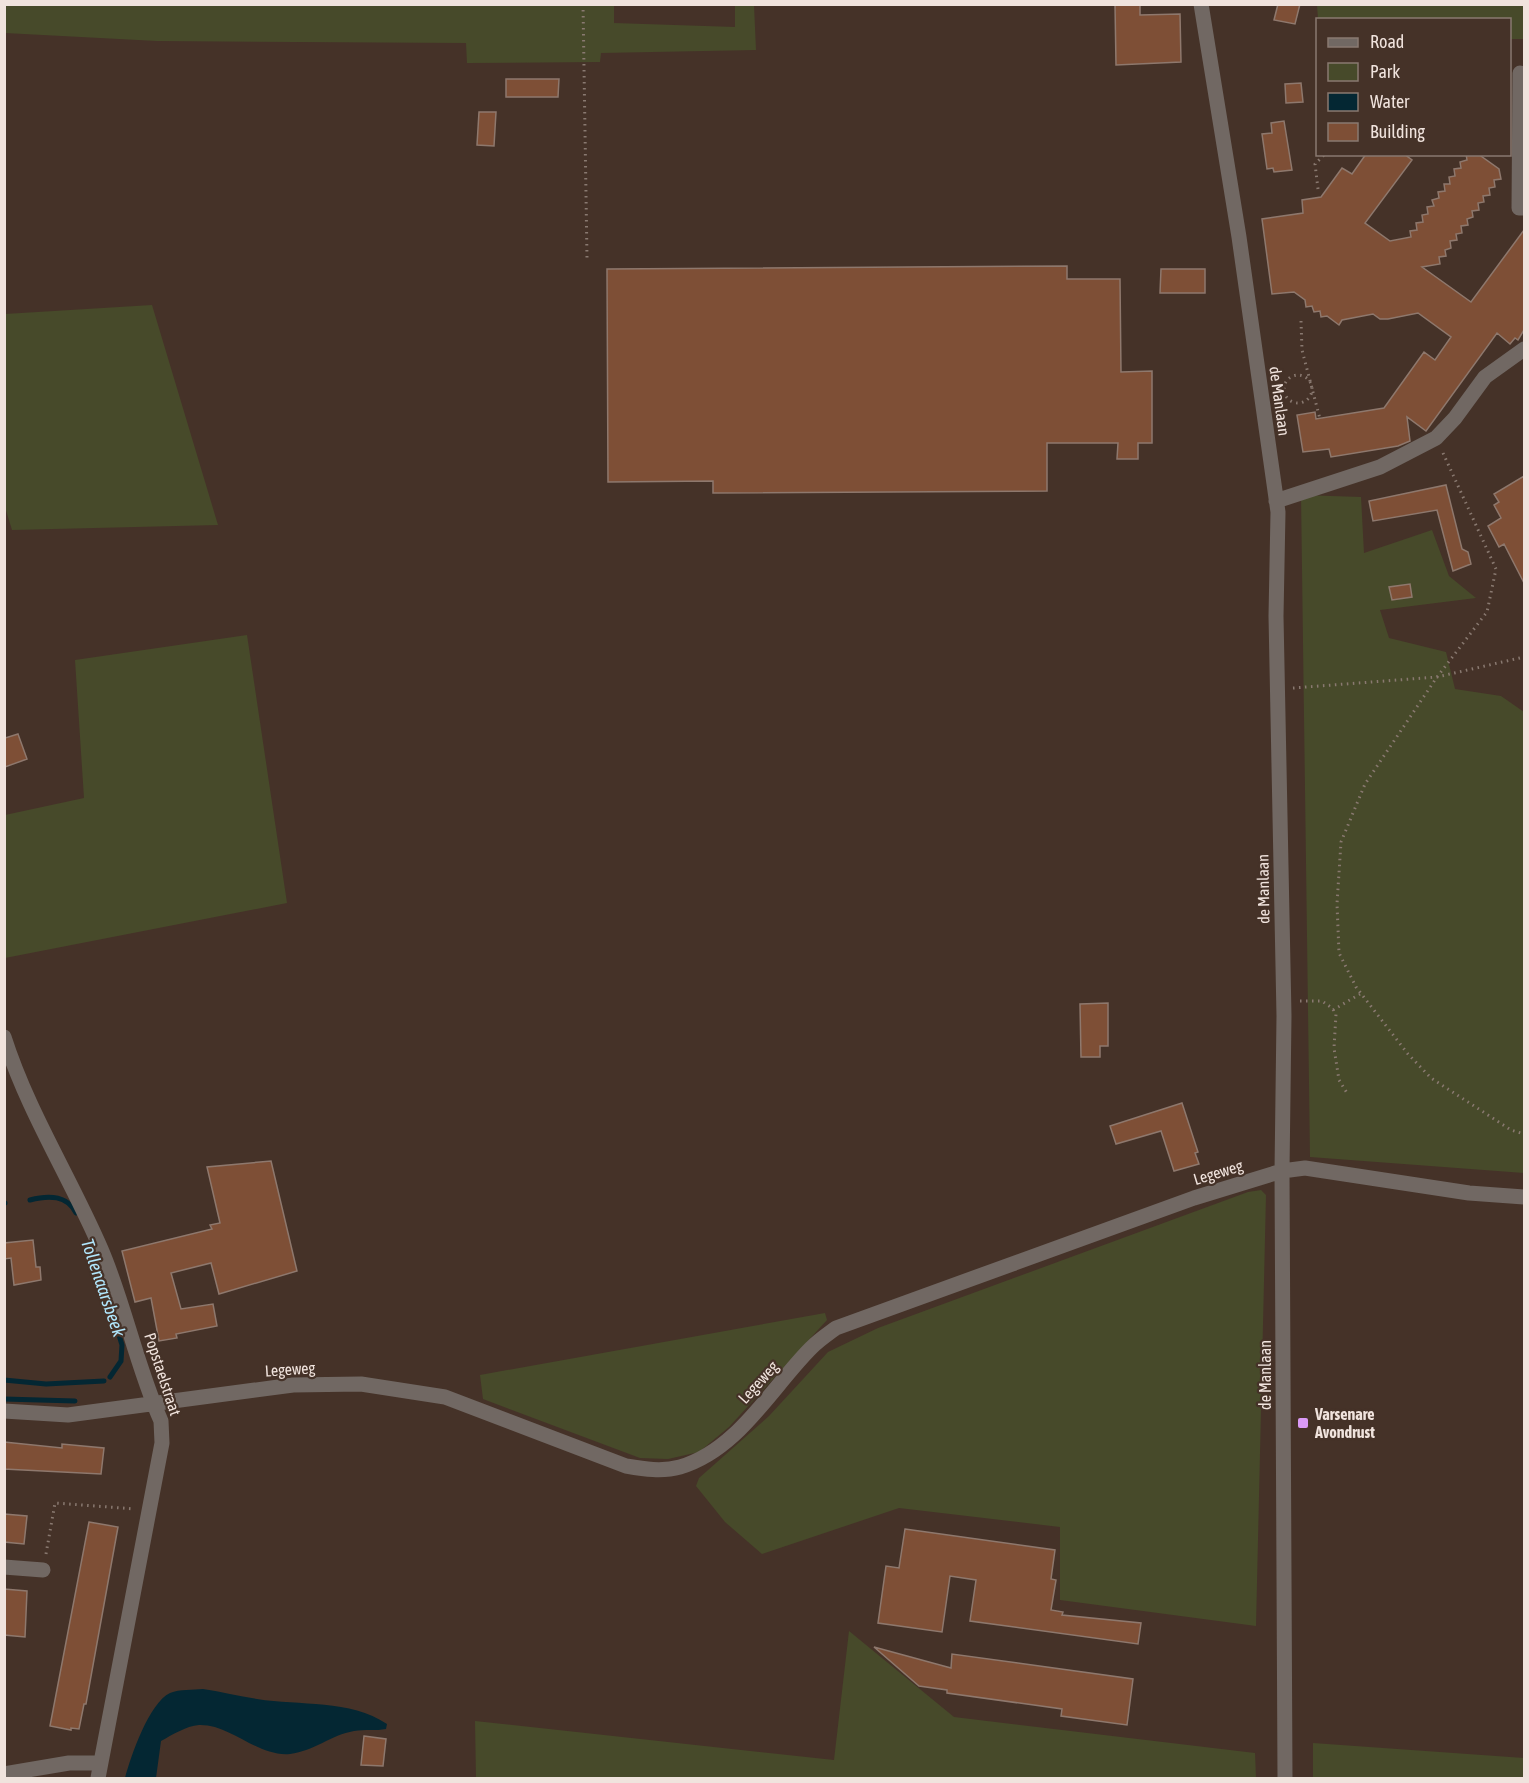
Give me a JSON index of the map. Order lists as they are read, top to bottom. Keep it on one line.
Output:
{"streets":{"street":["de Manlaan","Legeweg","Popstaelstraat"]},"crossings":[["de Manlaan","Legeweg"],["Legeweg","Popstaelstraat"]],"water":["Tollenaarsbeek"],"places":{"transit":["Varsenare Avondrust"]},"legend":["Road","Park","Water","Building"]}
